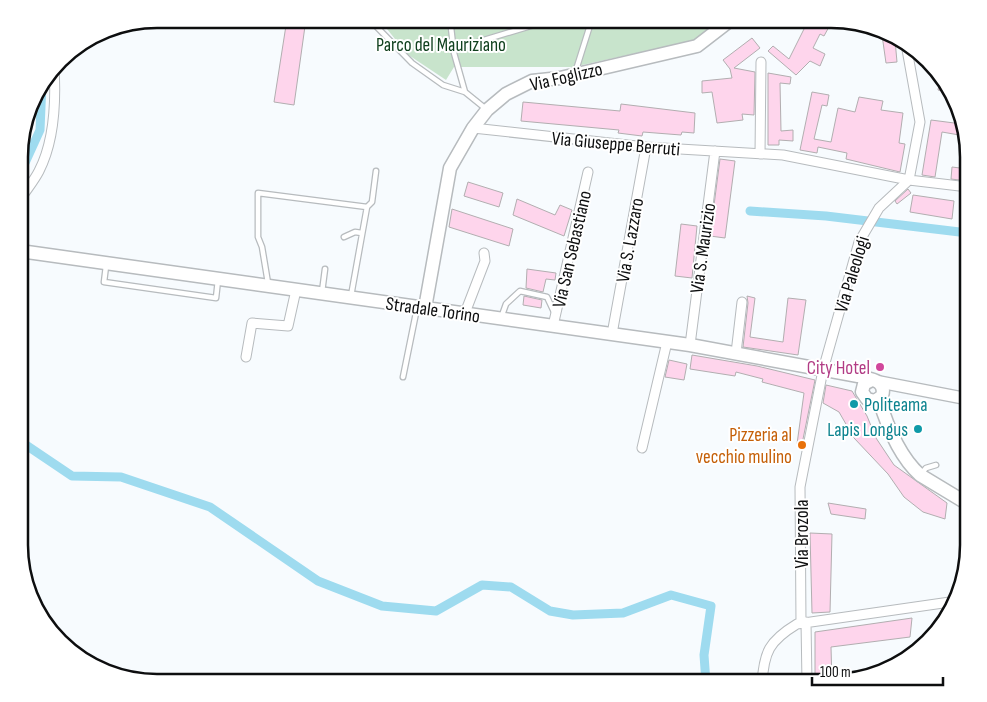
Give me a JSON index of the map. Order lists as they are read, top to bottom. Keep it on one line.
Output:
{"streets":{"main road":["Via Foglizzo","Stradale Torino"],"street":["Via Giuseppe Berruti","Via S. Lazzaro","Via S. Maurizio","Via San Sebastiano","Via Paleologi","Via Brozola"]},"crossings":[["Via Foglizzo","Via Giuseppe Berruti"],["Via Foglizzo","Stradale Torino"],["Via Giuseppe Berruti","Via S. Lazzaro"],["Via Giuseppe Berruti","Via S. Maurizio"],["Via Giuseppe Berruti","Via Paleologi"],["Via S. Lazzaro","Stradale Torino"],["Via S. Maurizio","Stradale Torino"],["Via San Sebastiano","Stradale Torino"],["Via Paleologi","Stradale Torino"],["Via Paleologi","Via Brozola"],["Stradale Torino","Via Brozola"]],"parks":["Parco del Mauriziano"],"places":["City Hotel","Politeama","Lapis Longus","Pizzeria al vecchio mulino"],"scale_bar":"100 m"}
